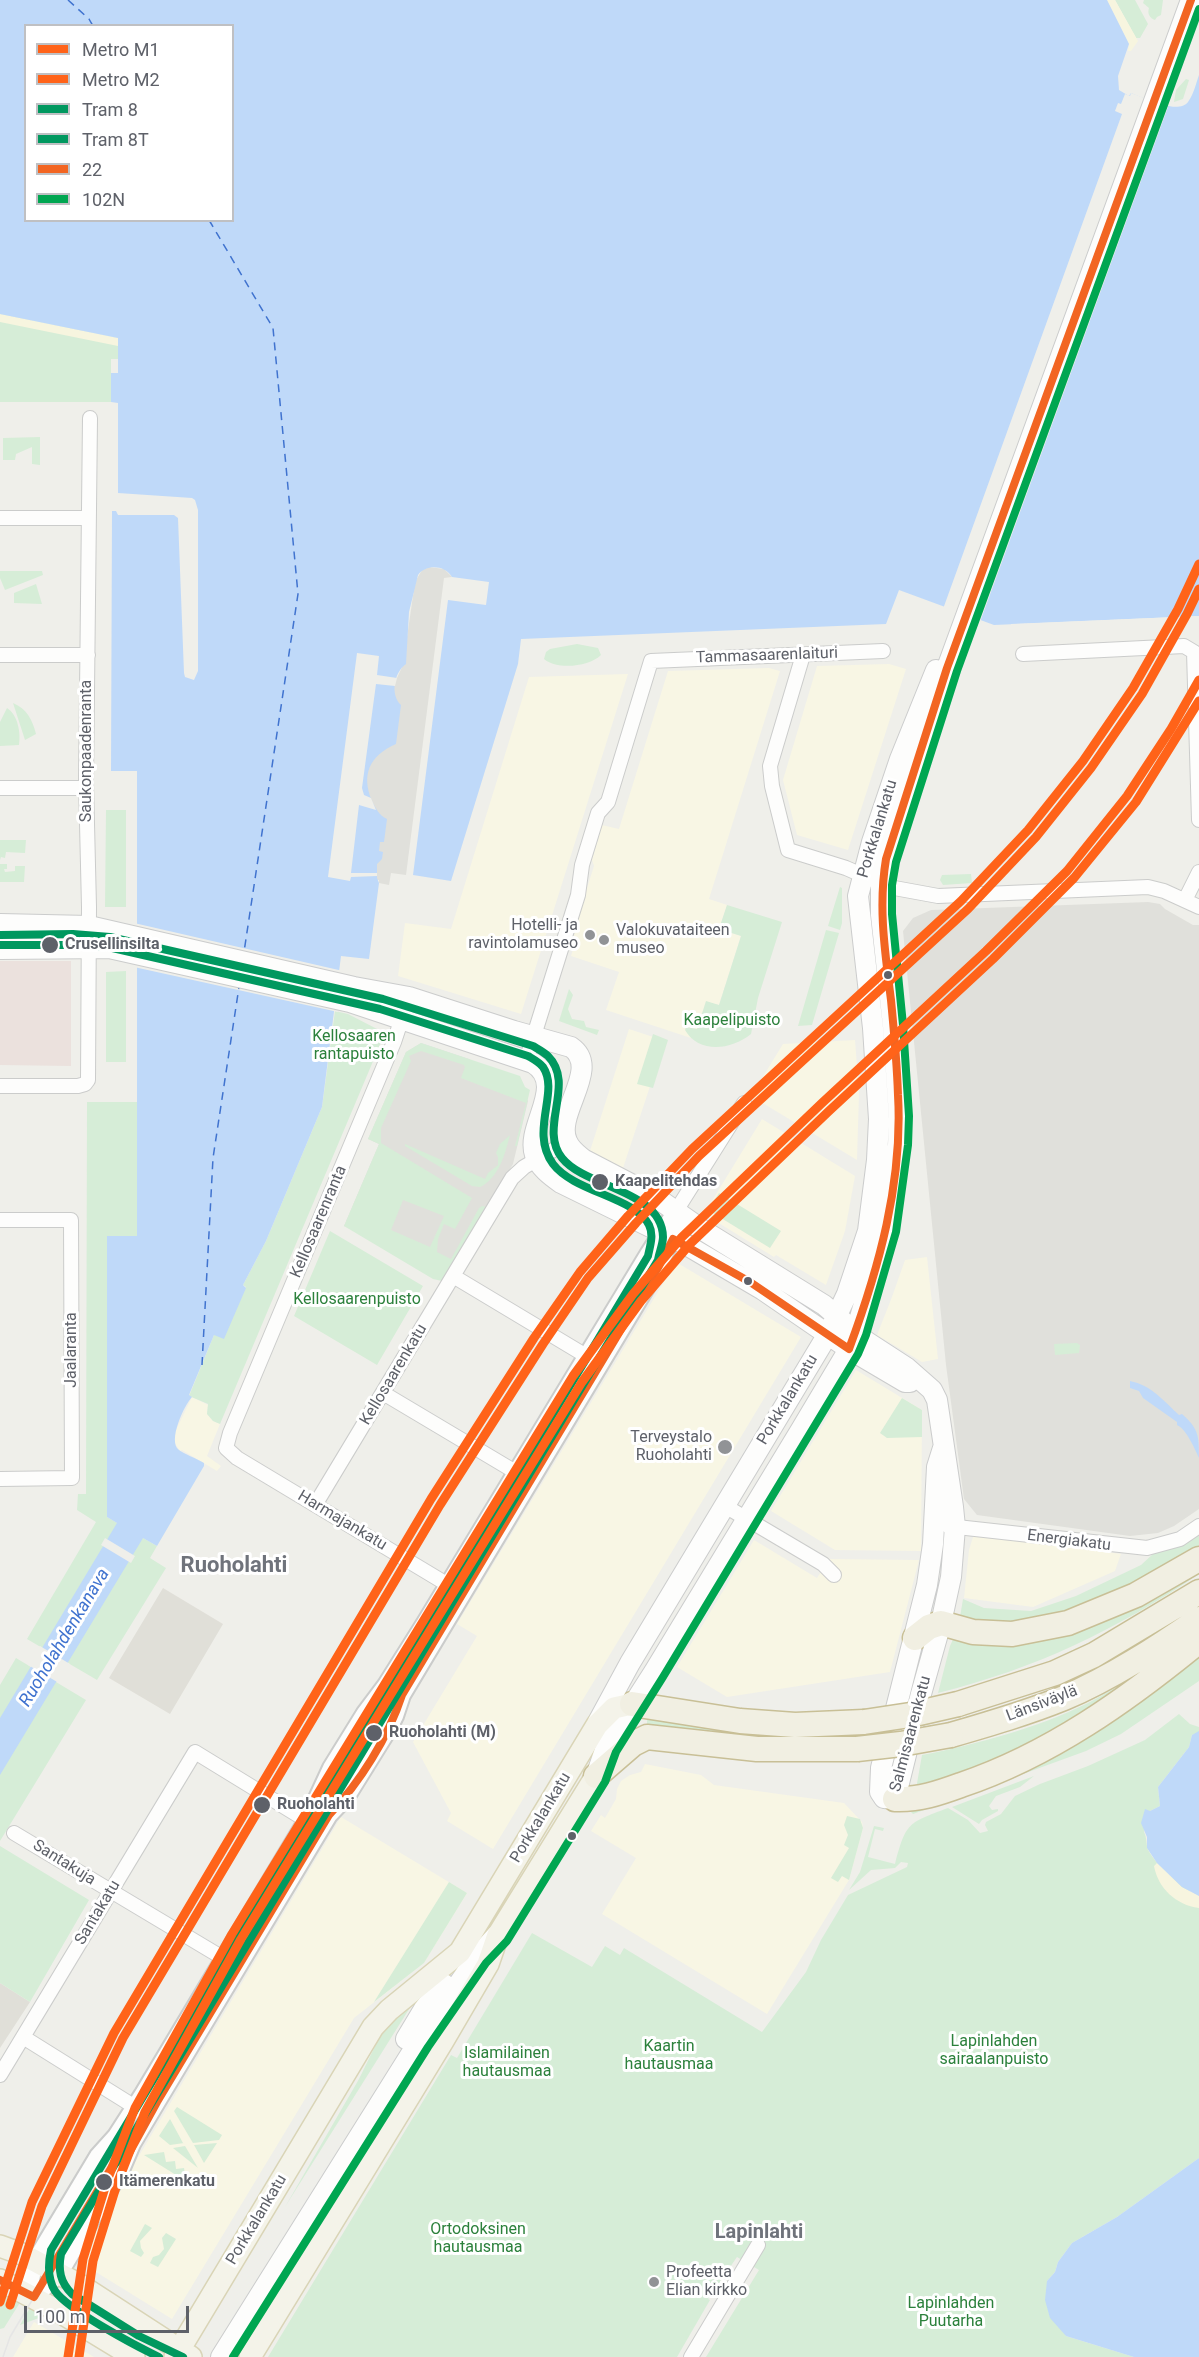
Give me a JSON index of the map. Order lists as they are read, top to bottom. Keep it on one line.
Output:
{"streets":{"highway":["Länsiväylä"],"main road":["Porkkalankatu","Salmisaarenkatu"],"street":["Tammasaarenlaituri","Saukonpaadenranta","Kellosaarenranta","Jaalaranta","Kellosaarenkatu","Harmajankatu","Energiakatu","Santakuja","Santakatu"]},"crossings":[["Porkkalankatu","Länsiväylä"],["Porkkalankatu","Salmisaarenkatu"],["Kellosaarenranta","Harmajankatu"],["Kellosaarenkatu","Harmajankatu"],["Energiakatu","Salmisaarenkatu"],["Santakuja","Santakatu"]],"districts":["Ruoholahti","Lapinlahti"],"water":["Ruoholahdenkanava"],"parks":["Kaapelipuisto","Kellosaaren rantapuisto","Kellosaarenpuisto","Lapinlahden sairaalanpuisto","Kaartin hautausmaa","Islamilainen hautausmaa","Ortodoksinen hautausmaa","Lapinlahden Puutarha"],"places":["Hotelli- ja ravintolamuseo","Valokuvataiteen museo","Crusellinsilta","Kaapelitehdas","Terveystalo Ruoholahti","Ruoholahti (M)","Ruoholahti","Itämerenkatu","Profeetta Elian kirkko"],"lines":["transit line 22","transit line 102N","metro line M1","metro line M2","tram line 8","tram line 8T"],"legend":["Metro M1","Metro M2","Tram 8","Tram 8T","22","102N"],"scale_bar":"100 m"}
